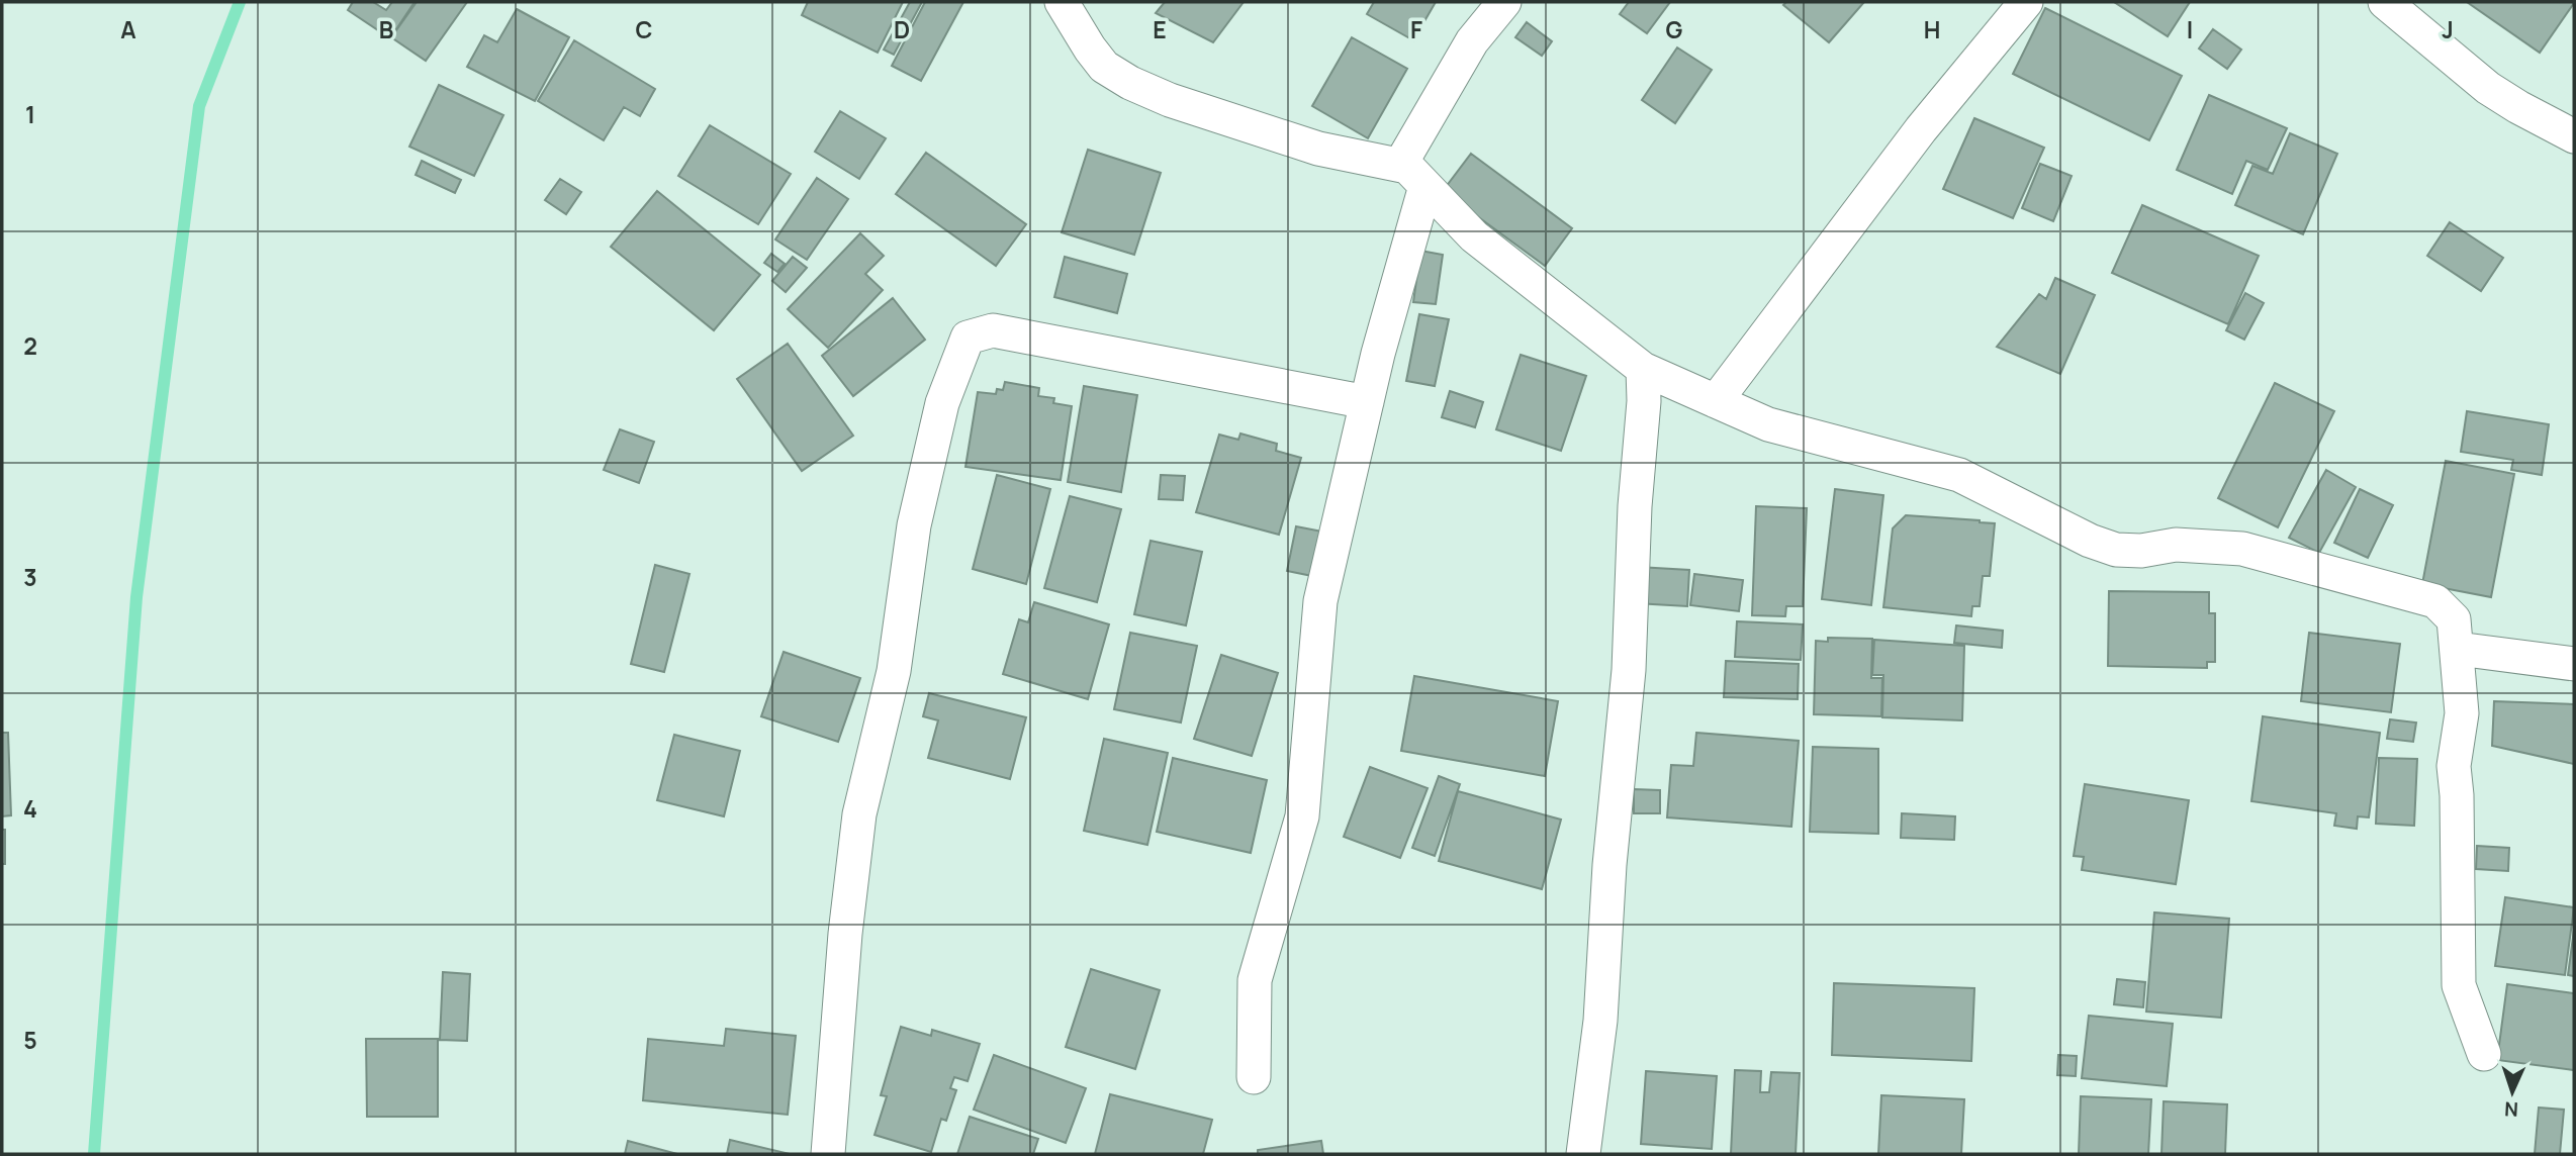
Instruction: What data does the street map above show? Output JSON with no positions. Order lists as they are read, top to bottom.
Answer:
{
  "north": "bottom",
  "grid": {
    "columns": [
      "A",
      "B",
      "C",
      "D",
      "E",
      "F",
      "G",
      "H",
      "I",
      "J"
    ],
    "rows": [
      "1",
      "2",
      "3",
      "4",
      "5"
    ]
  }
}
